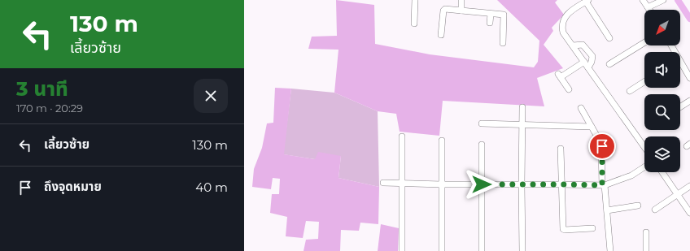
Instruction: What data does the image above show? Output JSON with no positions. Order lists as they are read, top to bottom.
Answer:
{
  "north": "bottom left",
  "page": {
    "turn": ["130 m", "เลี้ยวซ้าย"],
    "heading": ["3 นาที", "170 m · 20:29"],
    "list": [
      {
        "name": "เลี้ยวซ้าย",
        "value": "130 m"
      },
      {
        "name": "ถึงจุดหมาย",
        "value": "40 m"
      }
    ]
  }
}
